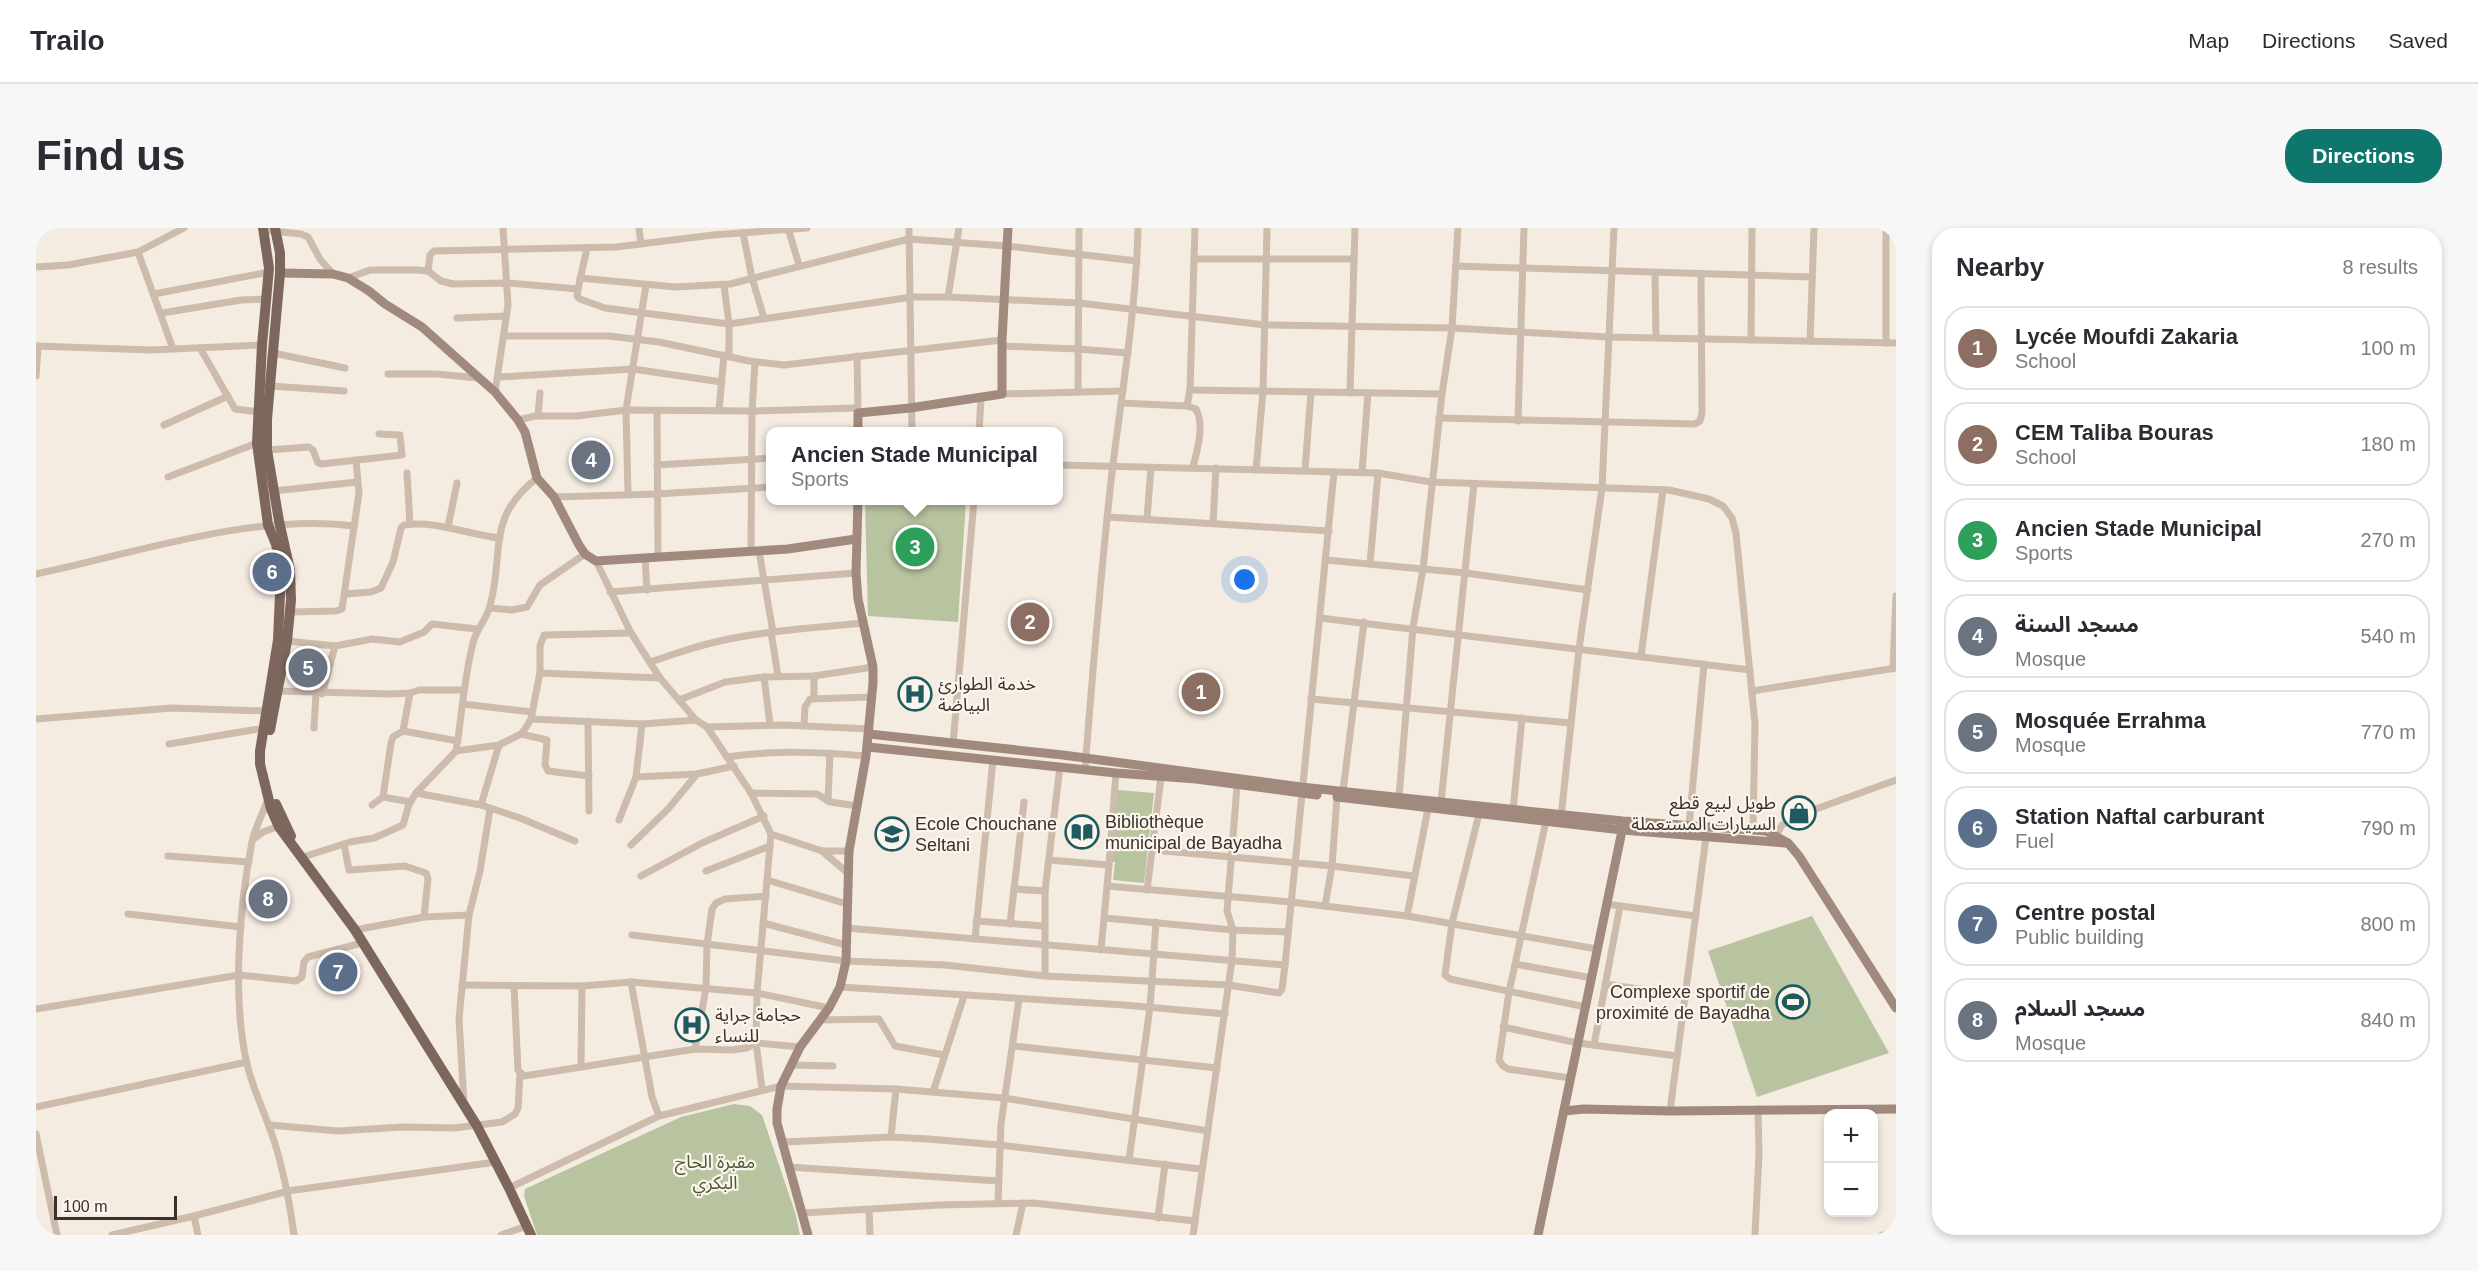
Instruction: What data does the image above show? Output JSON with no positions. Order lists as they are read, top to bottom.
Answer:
{
  "parks": ["مقبرة الحاج البكري"],
  "places": {
    "hospital": ["خدمة الطوارئ البياضة", "حجامة جراية للنساء"],
    "shop": ["طويل لبيع قطع السيارات المستعملة"],
    "library": ["Bibliothèque municipal de Bayadha"],
    "school or university": ["Ecole Chouchane Seltani"],
    "sports": ["Complexe sportif de proximité de Bayadha"]
  },
  "scale_bar": "100 m",
  "page": {
    "header": "Trailo",
    "nav": ["Map", "Directions", "Saved"],
    "buttons": "Directions",
    "title": "Find us",
    "heading": ["Nearby", "8 results"],
    "list": [
      {
        "mark": "1",
        "name": "Lycée Moufdi Zakaria",
        "note": "School",
        "value": "100 m"
      },
      {
        "mark": "2",
        "name": "CEM Taliba Bouras",
        "note": "School",
        "value": "180 m"
      },
      {
        "mark": "3",
        "name": "Ancien Stade Municipal",
        "note": "Sports",
        "value": "270 m"
      },
      {
        "mark": "4",
        "name": "مسجد السنة",
        "note": "Mosque",
        "value": "540 m"
      },
      {
        "mark": "5",
        "name": "Mosquée Errahma",
        "note": "Mosque",
        "value": "770 m"
      },
      {
        "mark": "6",
        "name": "Station Naftal carburant",
        "note": "Fuel",
        "value": "790 m"
      },
      {
        "mark": "7",
        "name": "Centre postal",
        "note": "Public building",
        "value": "800 m"
      },
      {
        "mark": "8",
        "name": "مسجد السلام",
        "note": "Mosque",
        "value": "840 m"
      }
    ],
    "popup": ["Ancien Stade Municipal", "Sports"],
    "pins": [
      "4",
      "3",
      "6",
      "2",
      "5",
      "1",
      "8",
      "7"
    ],
    "map_buttons": ["+", "−"],
    "scale": "100 m"
  }
}
